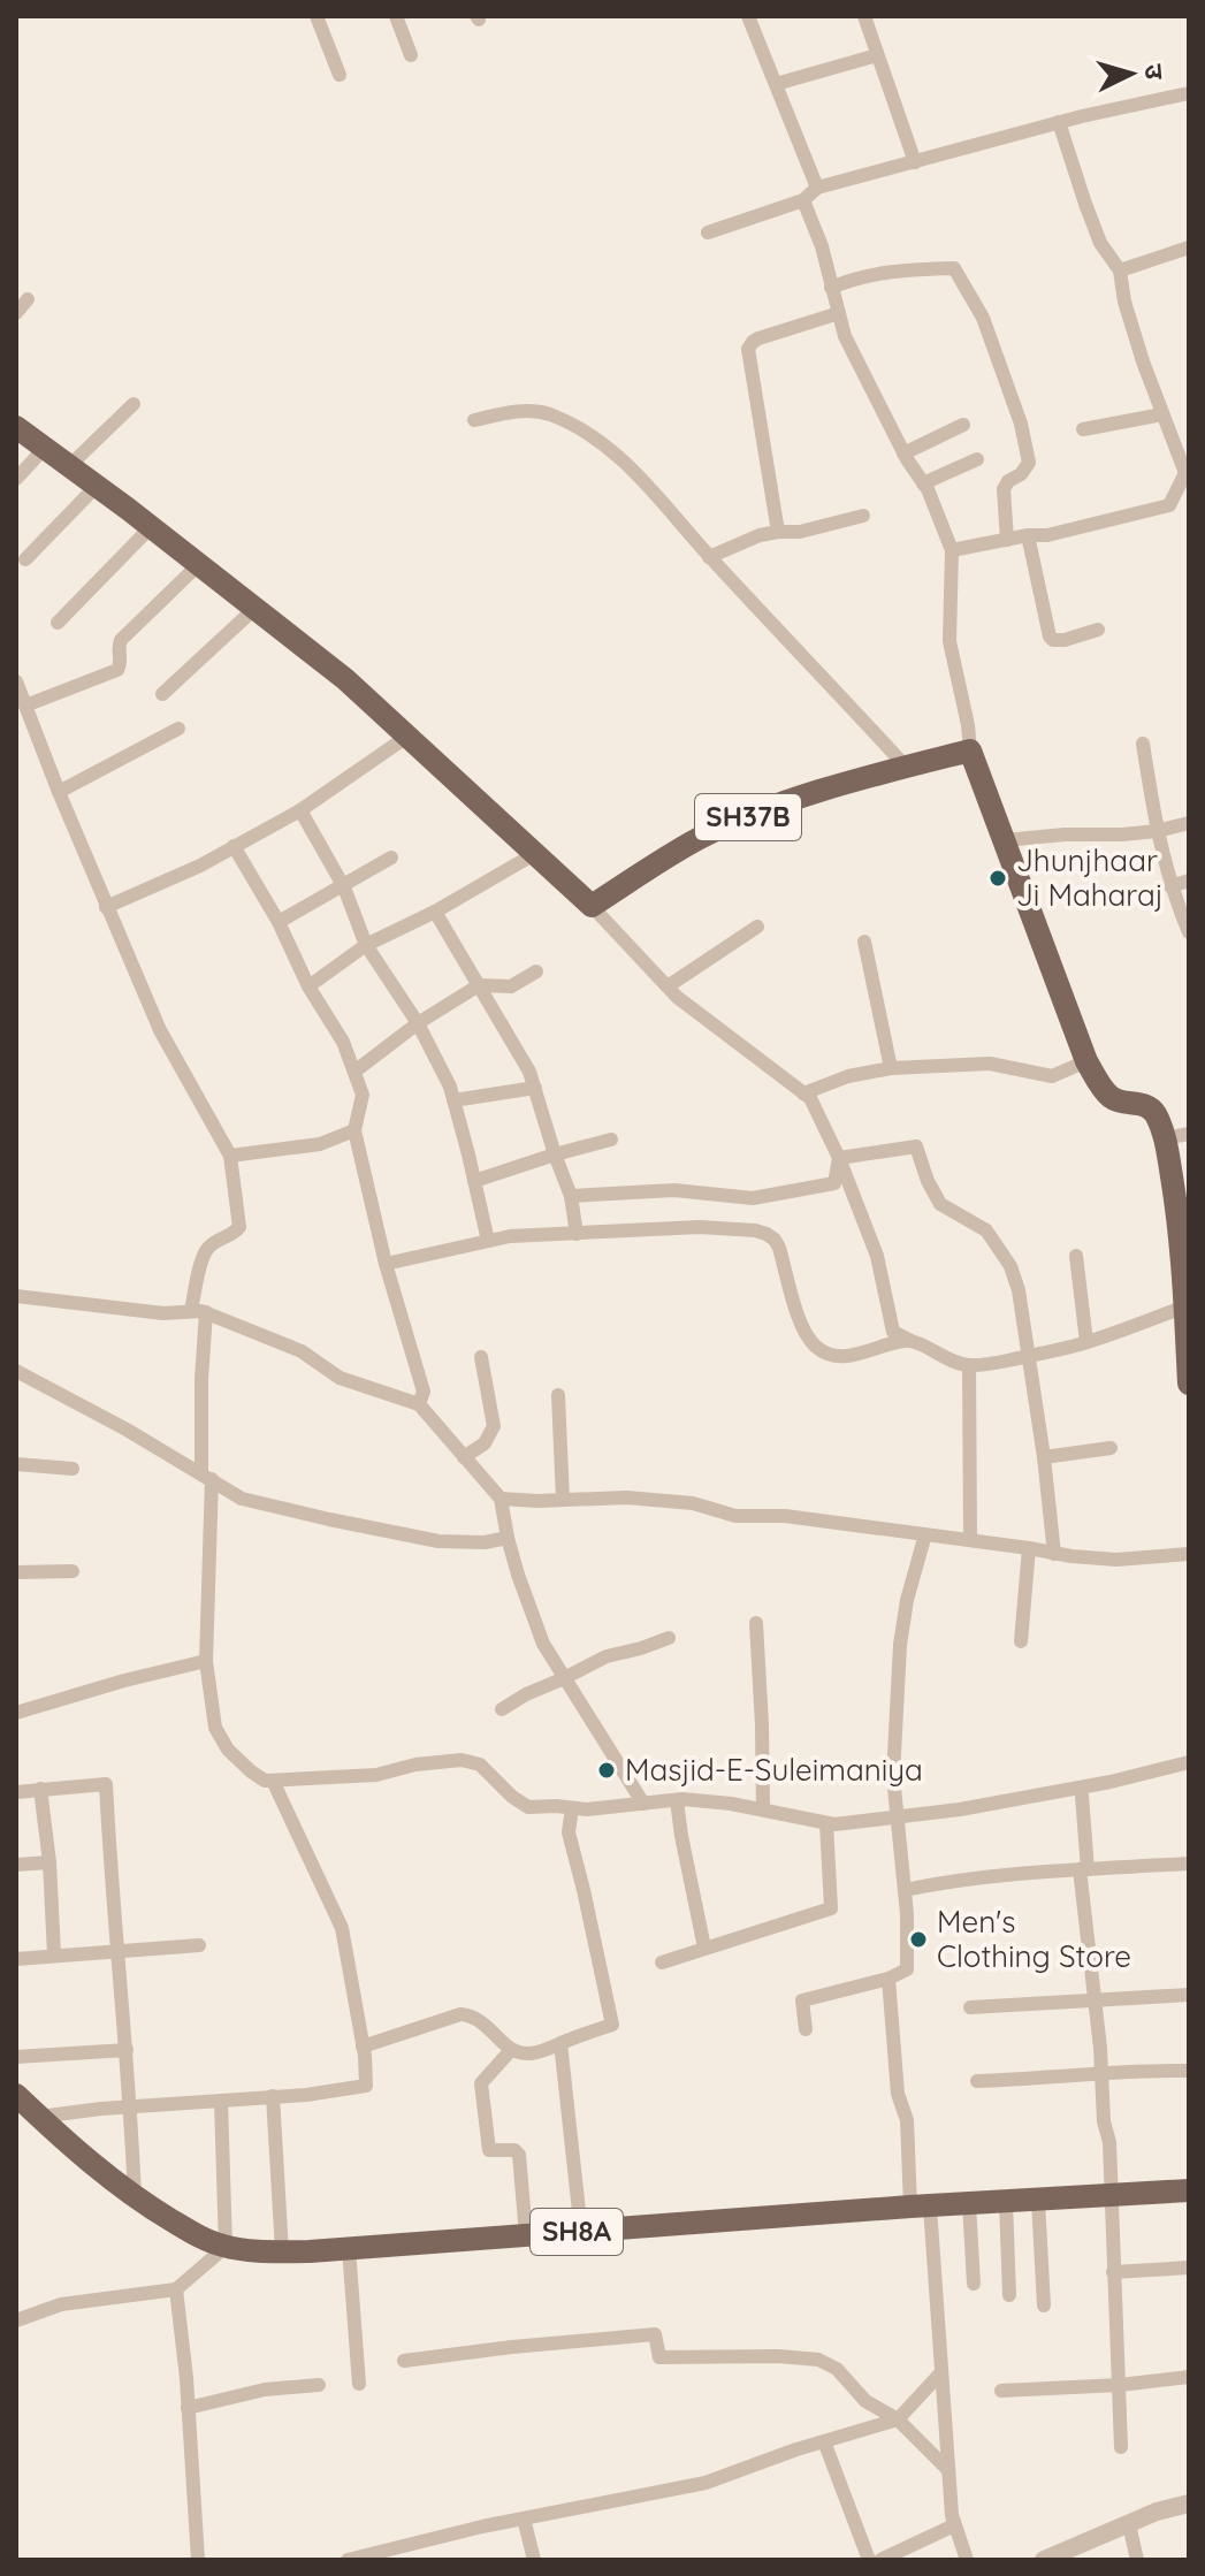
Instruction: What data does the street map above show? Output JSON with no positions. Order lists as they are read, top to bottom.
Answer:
{
  "streets": {
    "main road": ["SH37B", "SH8A"]
  },
  "places": ["Jhunjhaar Ji Maharaj", "Masjid-E-Suleimaniya", "Men's Clothing Store"],
  "north": "right"
}
